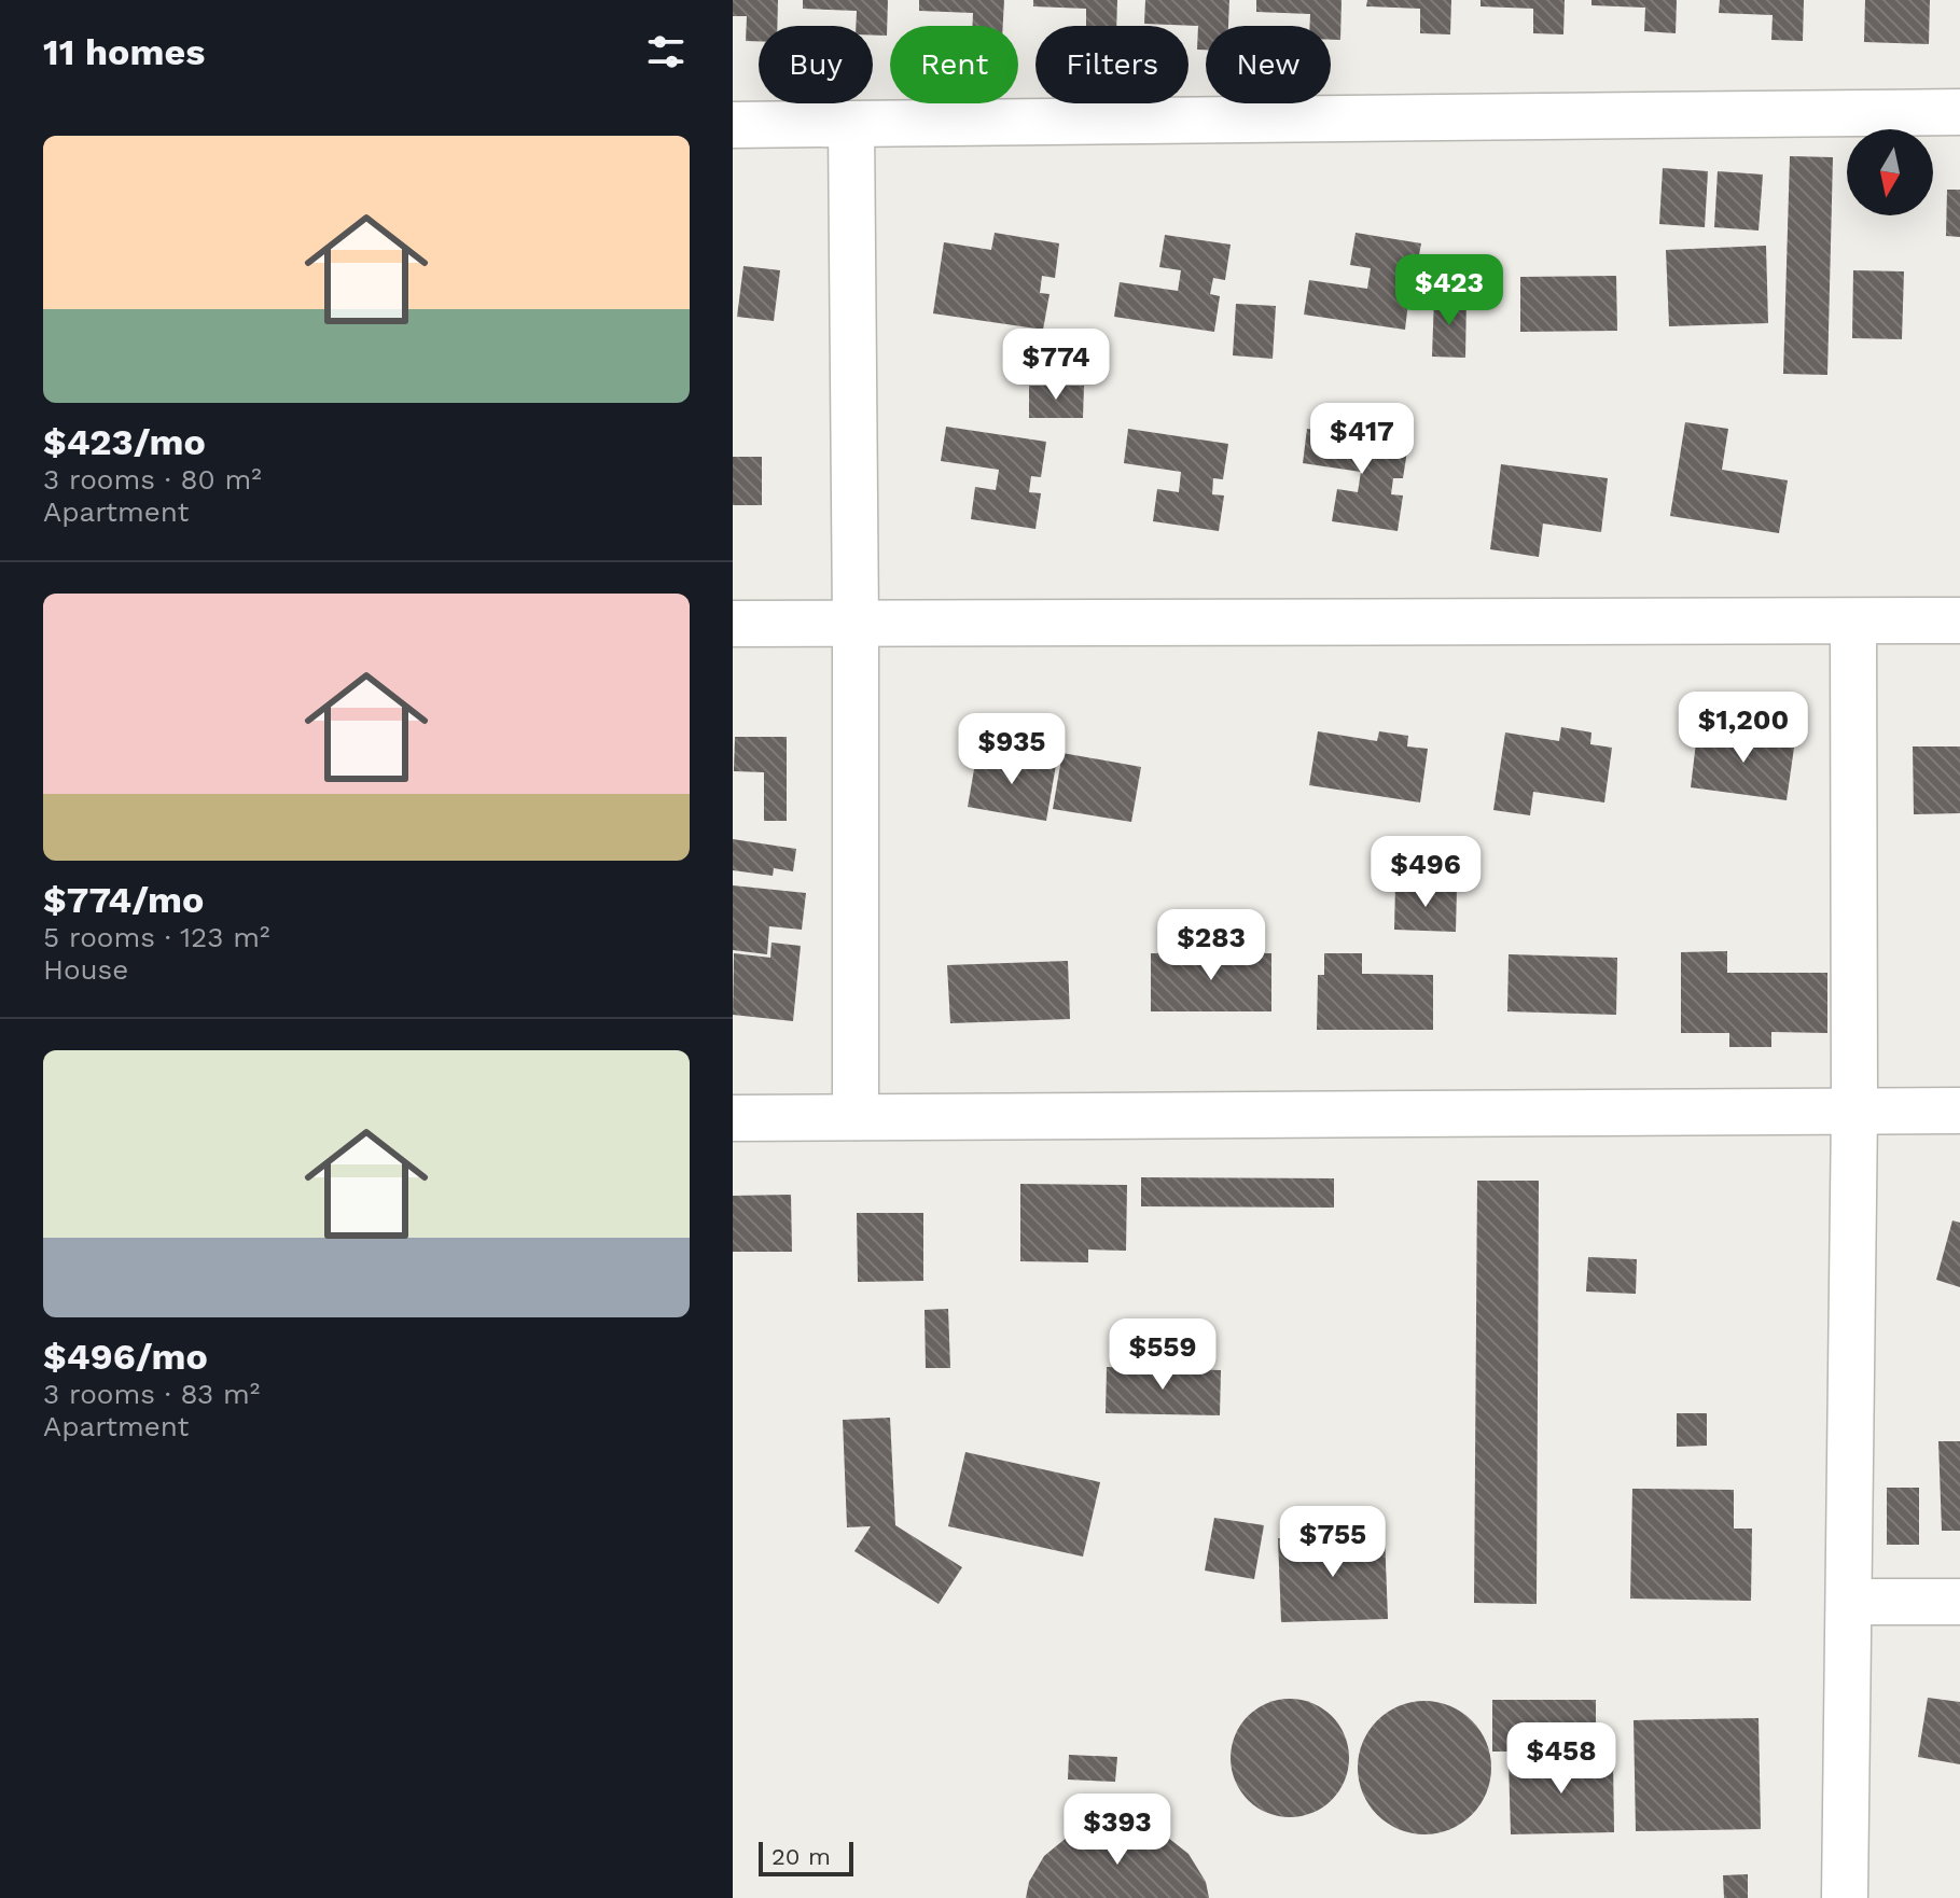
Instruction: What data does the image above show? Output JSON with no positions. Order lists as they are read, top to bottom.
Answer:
{
  "scale_bar": "20 m",
  "north": "bottom",
  "page": {
    "heading": "11 homes",
    "chip": [
      "Buy",
      "Rent",
      "Filters",
      "New"
    ],
    "list": [
      {
        "name": "$423/mo",
        "note": "3 rooms · 80 m² · Apartment"
      },
      {
        "name": "$774/mo",
        "note": "5 rooms · 123 m² · House"
      },
      {
        "name": "$496/mo",
        "note": "3 rooms · 83 m² · Apartment"
      }
    ],
    "price": [
      "$423",
      "$774",
      "$417",
      "$1,200",
      "$935",
      "$496",
      "$283",
      "$559",
      "$755",
      "$458",
      "$393"
    ],
    "scale": "20 m"
  }
}
